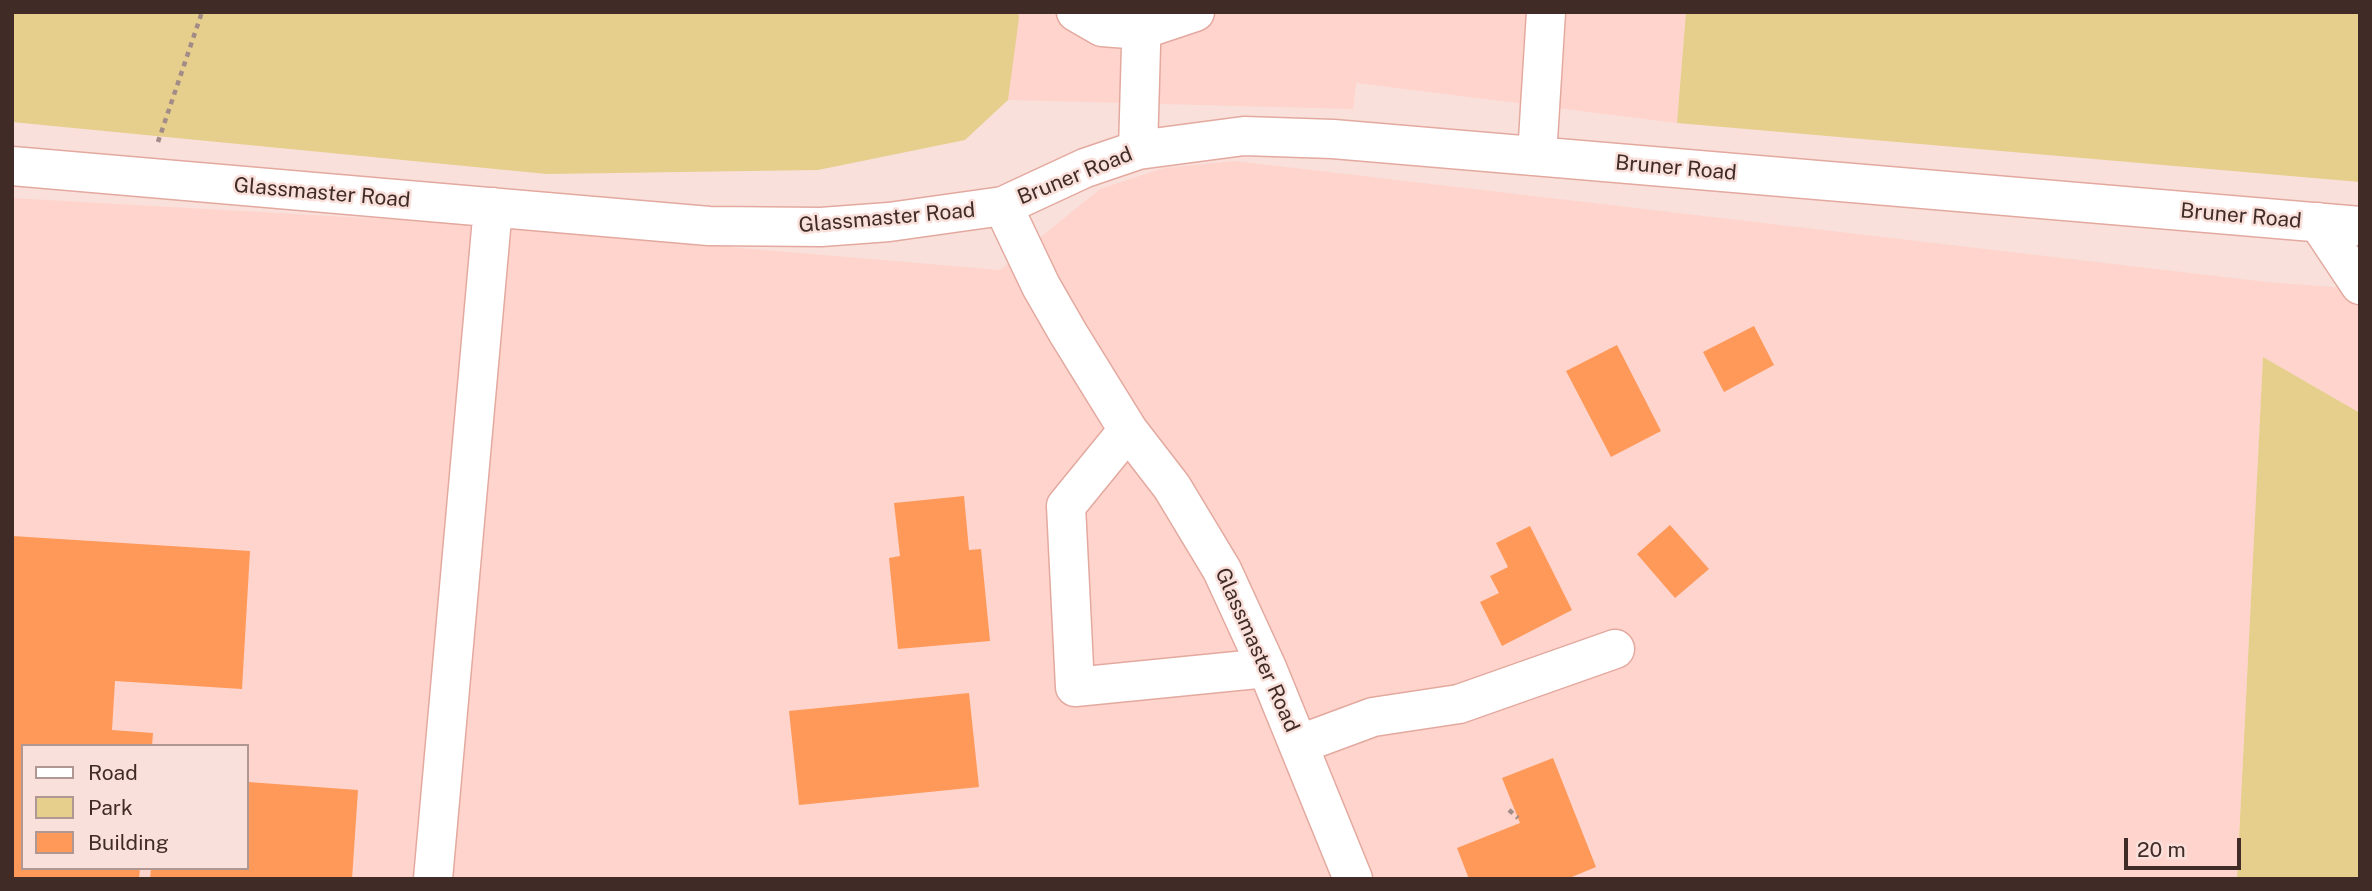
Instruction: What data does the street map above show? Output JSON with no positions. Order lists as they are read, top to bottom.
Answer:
{
  "streets": {
    "street": ["Bruner Road", "Glassmaster Road"]
  },
  "crossings": [
    ["Bruner Road", "Glassmaster Road"]
  ],
  "legend": ["Road", "Park", "Building"],
  "scale_bar": "20 m"
}
